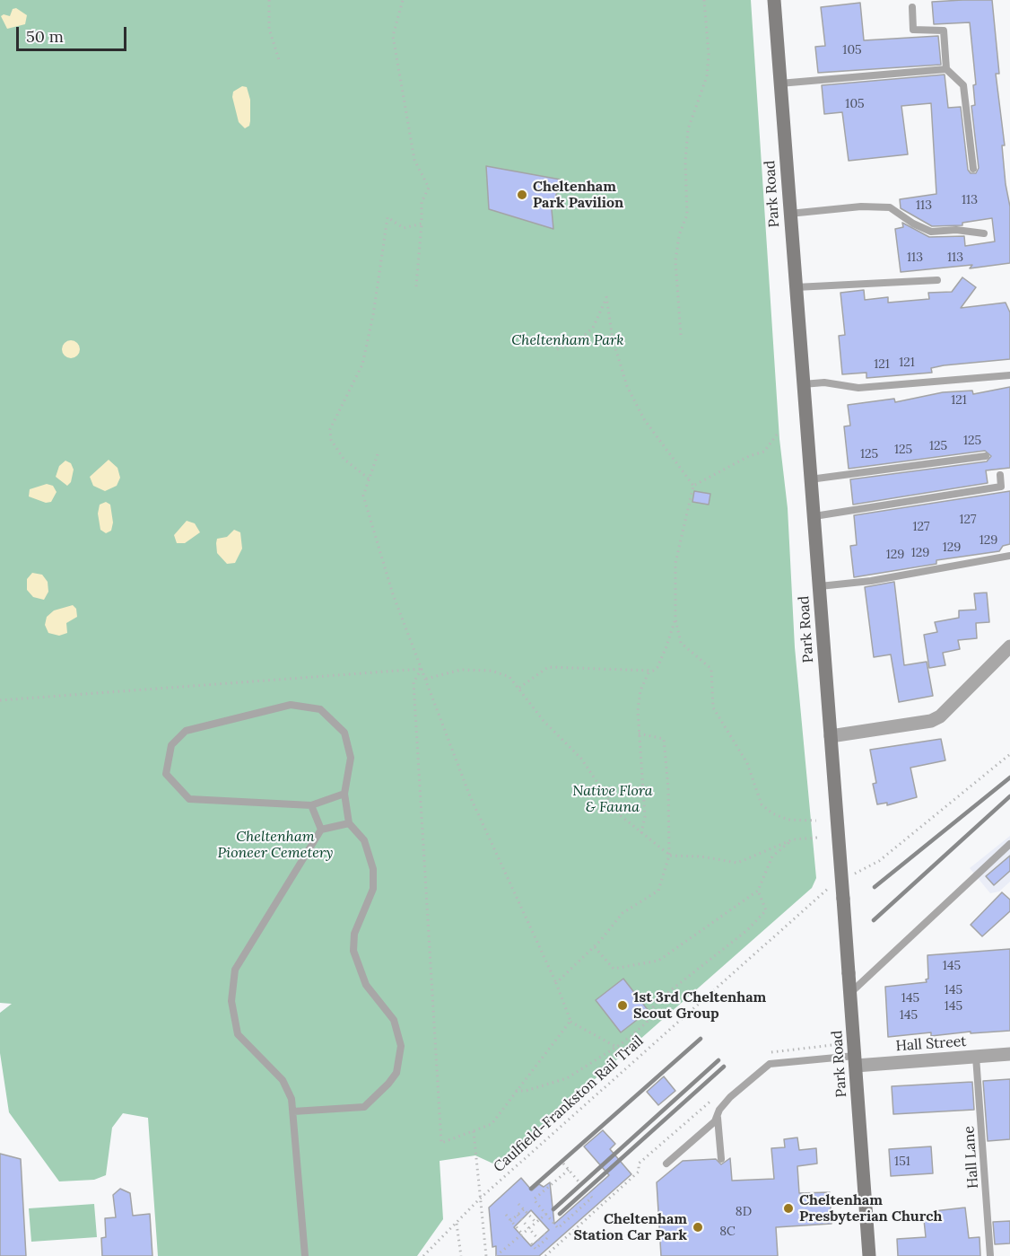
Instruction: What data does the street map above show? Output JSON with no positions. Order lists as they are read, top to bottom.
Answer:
{
  "streets": {
    "street": ["Park Road", "Hall Street"],
    "lane": ["Hall Lane"],
    "path": ["Caulfield-Frankston Rail Trail"]
  },
  "crossings": [
    ["Park Road", "Hall Street"],
    ["Park Road", "Caulfield-Frankston Rail Trail"],
    ["Hall Street", "Hall Lane"]
  ],
  "parks": ["Cheltenham Park", "Native Flora & Fauna", "Cheltenham Pioneer Cemetery"],
  "places": [
    "Cheltenham Park Pavilion",
    "1st 3rd Cheltenham Scout Group",
    "Cheltenham Presbyterian Church",
    "Cheltenham Station Car Park"
  ],
  "house_numbers": [
    "105",
    "105",
    "113",
    "113",
    "113",
    "113",
    "121",
    "121",
    "121",
    "125",
    "125",
    "125",
    "125",
    "127",
    "127",
    "129",
    "129",
    "129",
    "129",
    "145",
    "145",
    "145",
    "145",
    "145",
    "151",
    "8D",
    "8C"
  ],
  "scale_bar": "50 m"
}
